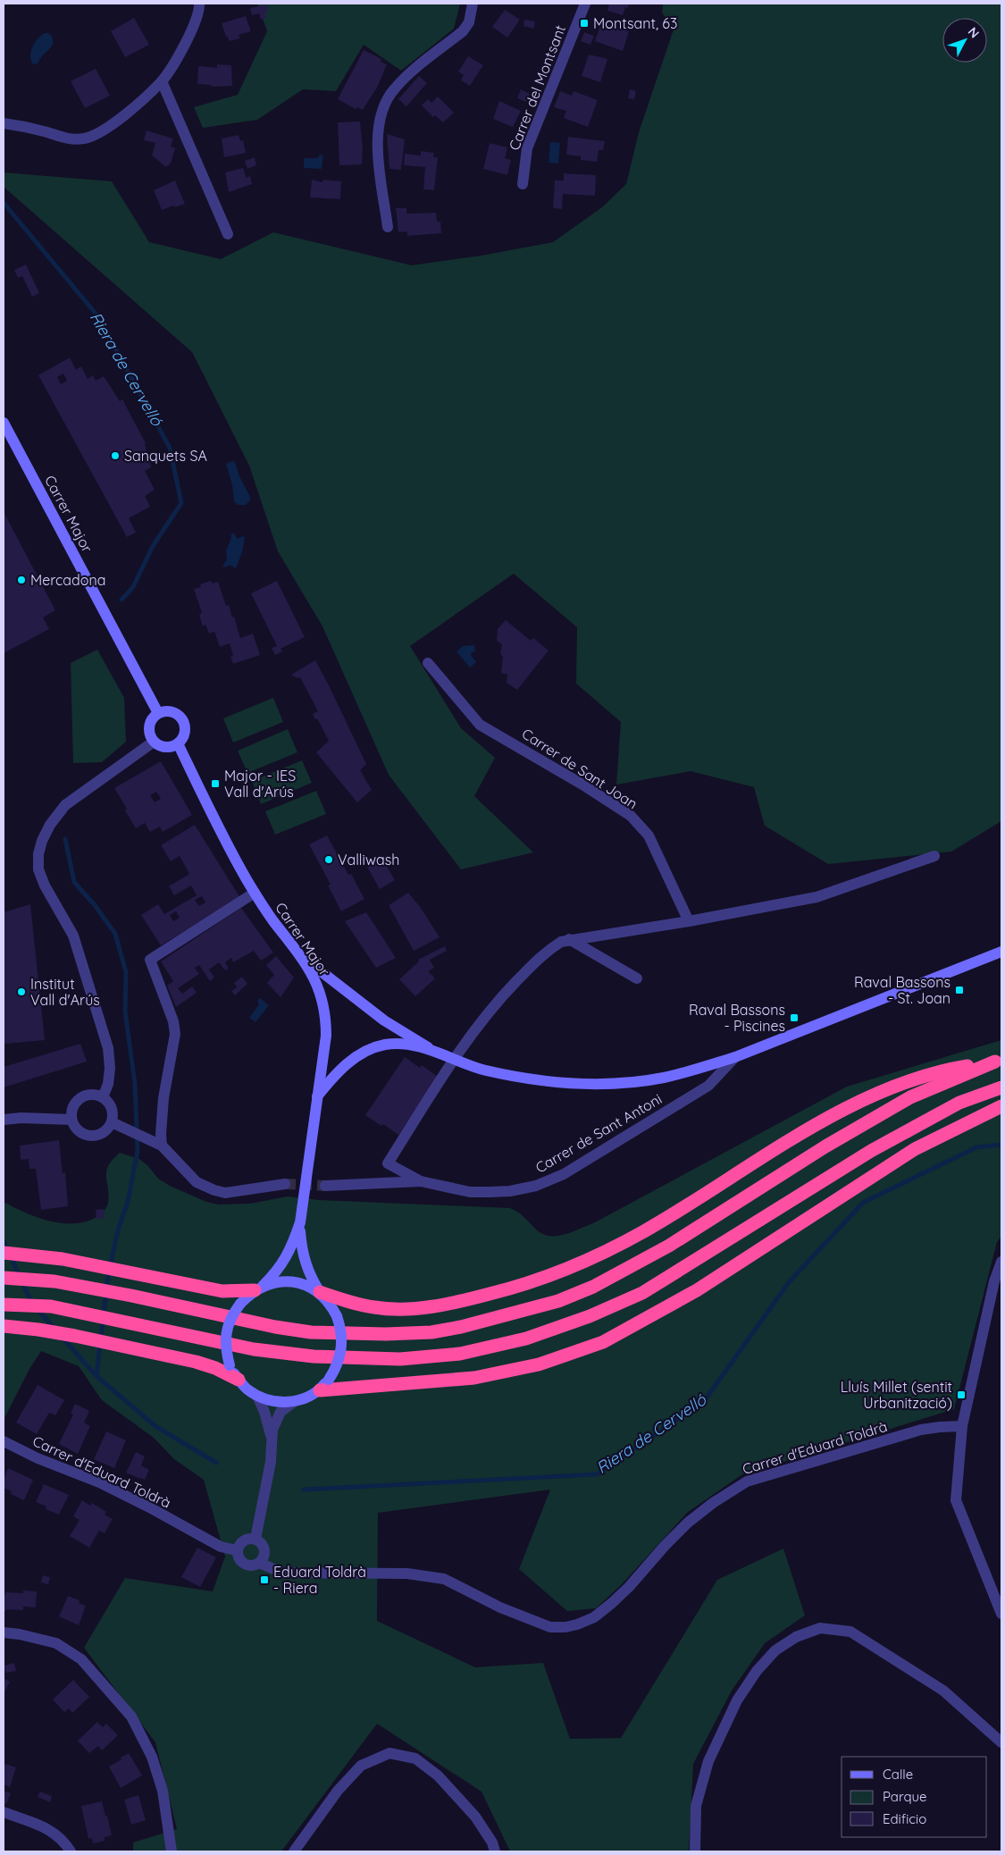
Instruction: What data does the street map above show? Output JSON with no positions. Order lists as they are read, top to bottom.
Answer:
{
  "streets": {
    "street": [
      "Carrer del Montsant",
      "Carrer Major",
      "Carrer de Sant Joan",
      "Carrer de Sant Antoni",
      "Carrer d'Eduard Toldrà"
    ]
  },
  "water": ["Riera de Cervelló"],
  "places": {
    "transit": [
      "Montsant, 63",
      "Major - IES Vall d'Arús",
      "Raval Bassons - St. Joan",
      "Raval Bassons - Piscines",
      "Lluís Millet (sentit Urbanització)",
      "Eduard Toldrà - Riera"
    ],
    "other": [
      "Sanquets SA",
      "Mercadona",
      "Valliwash",
      "Institut Vall d'Arús"
    ]
  },
  "legend": ["Calle", "Parque", "Edificio"],
  "north": "top right"
}
